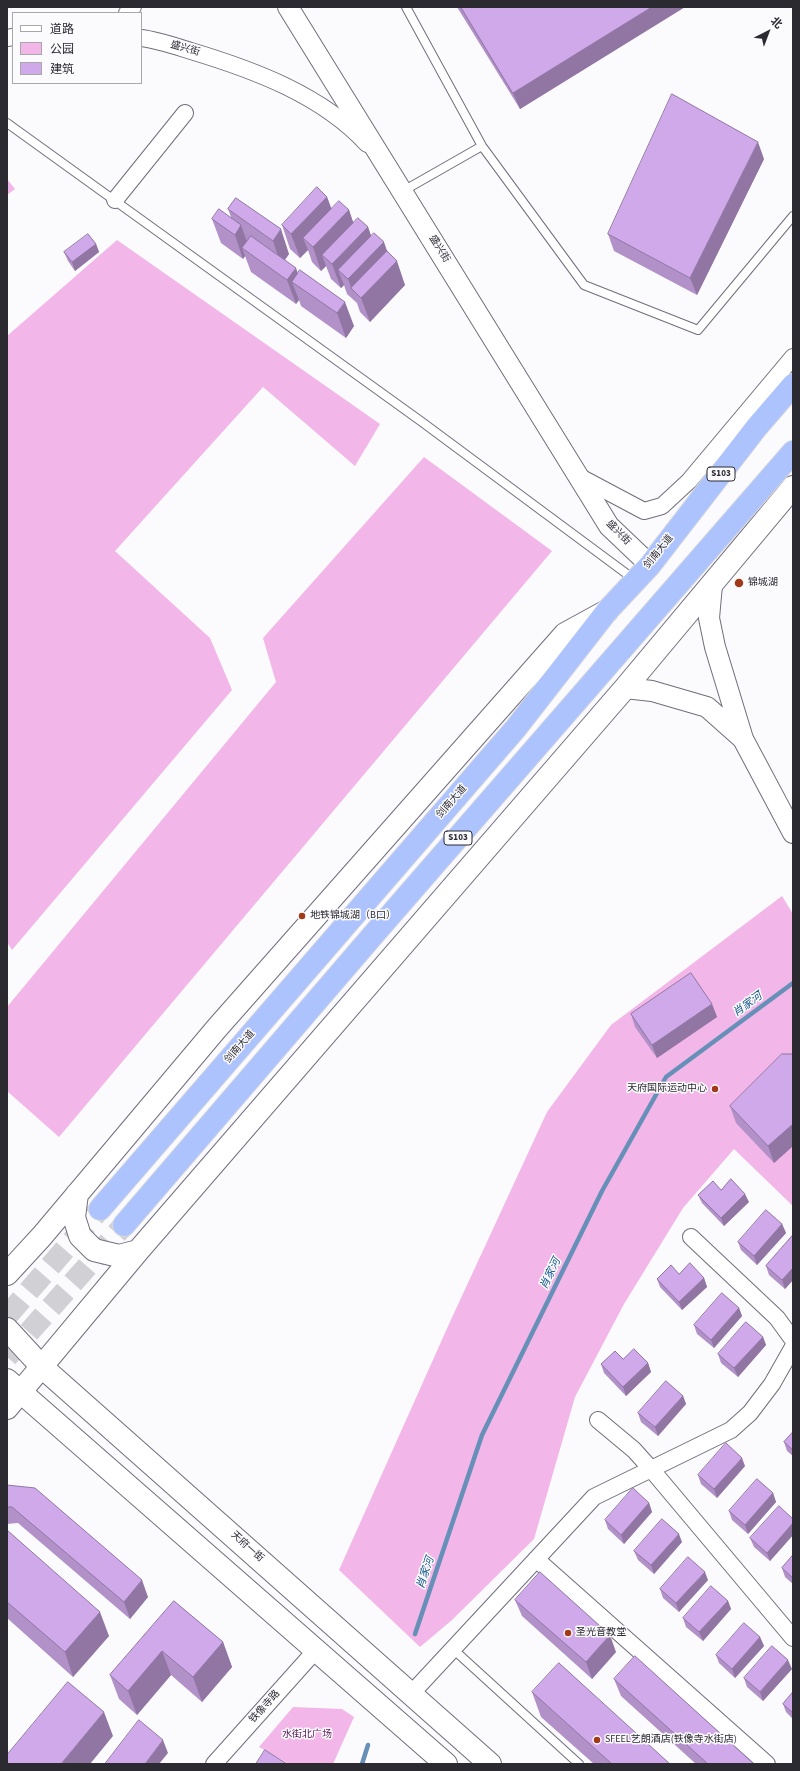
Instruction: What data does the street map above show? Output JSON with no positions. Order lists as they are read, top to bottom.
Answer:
{
  "streets": {
    "highway": ["S103", "剑南大道"],
    "main road": ["天府一街"],
    "street": ["盛兴街", "铁像寺路"]
  },
  "crossings": [
    ["盛兴街", "剑南大道"]
  ],
  "water": ["肖家河"],
  "parks": ["水街北广场"],
  "places": [
    "锦城湖",
    "地铁锦城湖（B口）",
    "天府国际运动中心",
    "圣光音教堂",
    "SFEEL艺朗酒店(铁像寺水街店)"
  ],
  "legend": ["道路", "公园", "建筑"],
  "north": "top right"
}
